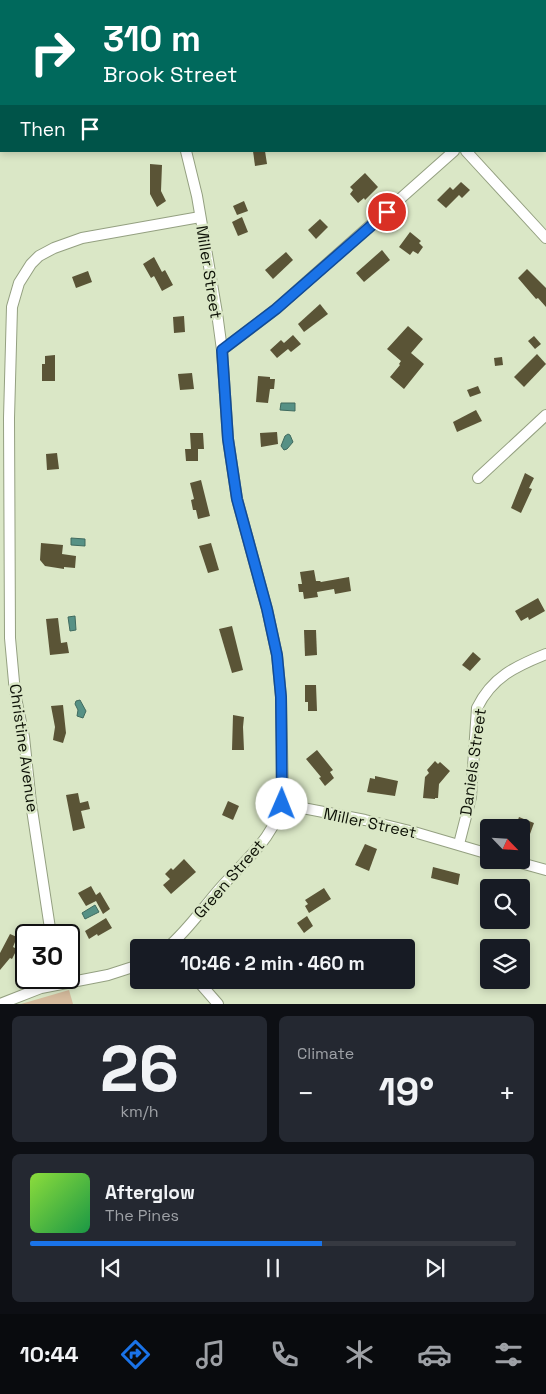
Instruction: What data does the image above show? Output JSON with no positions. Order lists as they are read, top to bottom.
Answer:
{
  "streets": {
    "street": [
      "Miller Street",
      "Christine Avenue",
      "Daniels Street",
      "Green Street"
    ]
  },
  "crossings": [
    ["Miller Street", "Christine Avenue"],
    ["Miller Street", "Daniels Street"],
    ["Miller Street", "Green Street"]
  ],
  "north": "bottom right",
  "page": {
    "turn": ["310 m", "Brook Street"],
    "then": "Then",
    "limit": "30",
    "trip": "10:46 · 2 min · 460 m",
    "tile": [
      ["26", "km/h"],
      "Climate"
    ],
    "heat": ["−", "19°", "+"],
    "song": ["Afterglow", "The Pines"],
    "tabs": "10:44"
  }
}
